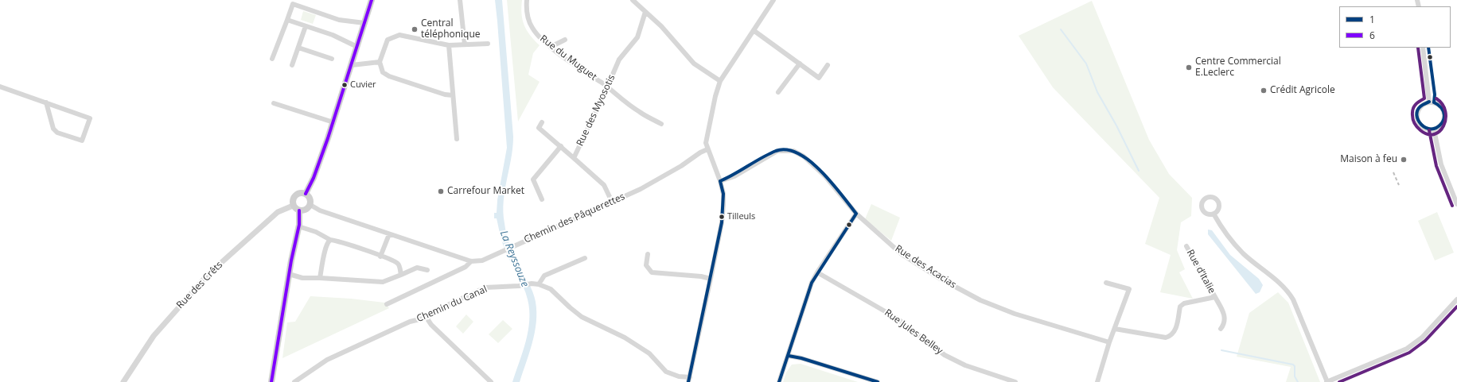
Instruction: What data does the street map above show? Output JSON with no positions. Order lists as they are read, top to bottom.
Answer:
{
  "streets": {
    "street": [
      "Rue du Muguet",
      "Rue des Myosotis",
      "Chemin des Pâquerettes",
      "Rue des Acacias",
      "Rue d’Italie",
      "Rue des Crêts",
      "Chemin du Canal",
      "Rue Jules Belley"
    ]
  },
  "crossings": [
    ["Rue du Muguet", "Rue des Myosotis"],
    ["Rue des Myosotis", "Chemin des Pâquerettes"],
    ["Chemin des Pâquerettes", "Rue des Crêts"]
  ],
  "water": ["La Reyssouze"],
  "places": [
    "Central téléphonique",
    "Centre Commercial E.Leclerc",
    "Cuvier",
    "Crédit Agricole",
    "Maison à feu",
    "Carrefour Market",
    "Tilleuls"
  ],
  "lines": ["transit line 6", "transit line 1"],
  "legend": ["1", "6"]
}
